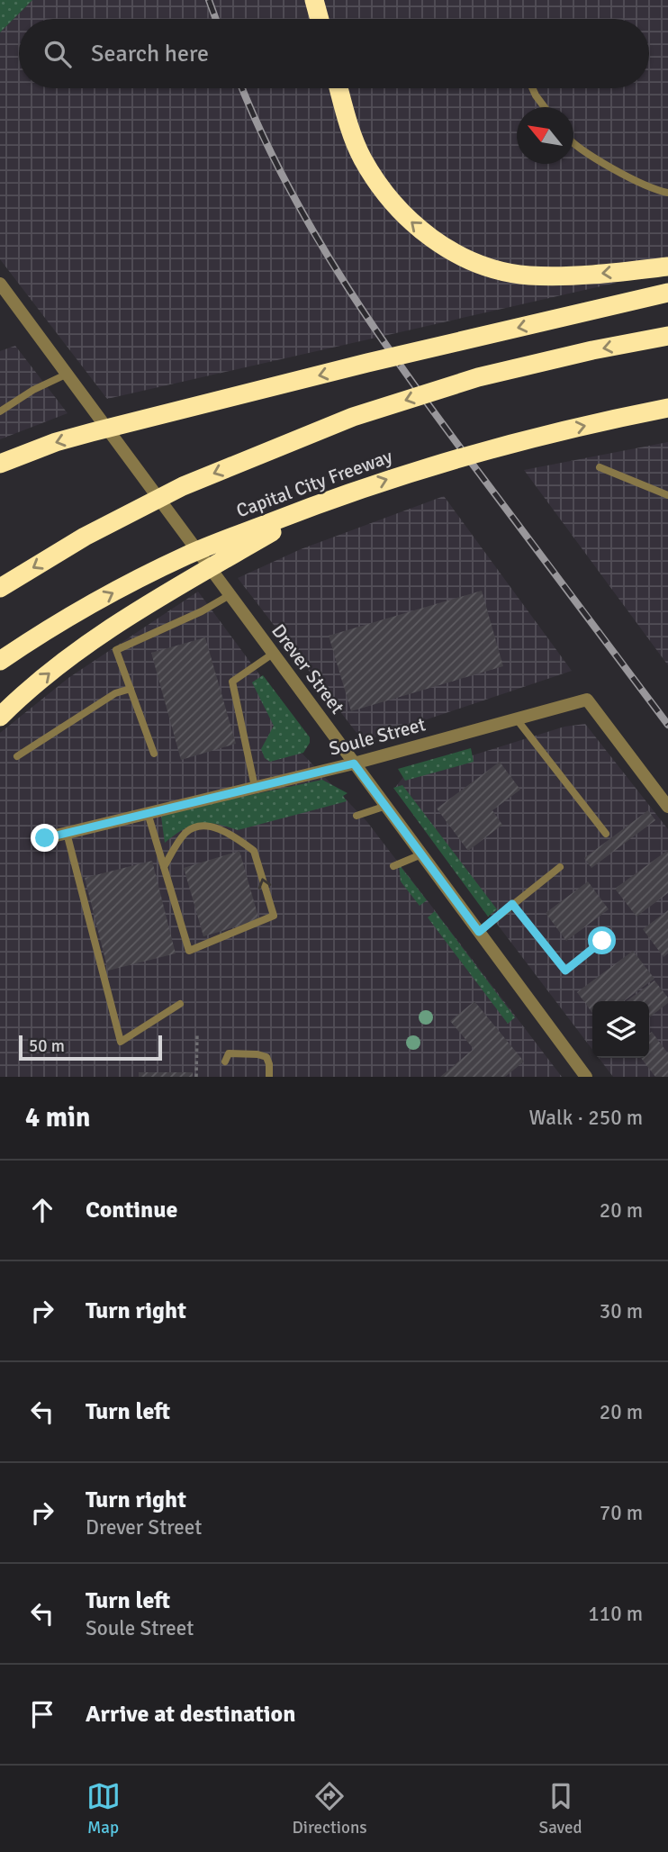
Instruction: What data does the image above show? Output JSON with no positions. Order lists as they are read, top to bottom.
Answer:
{
  "streets": {
    "highway": ["Capital City Freeway"],
    "street": ["Drever Street", "Soule Street"]
  },
  "crossings": [
    ["Drever Street", "Soule Street"]
  ],
  "scale_bar": "50 m",
  "north": "top left",
  "page": {
    "search": "Search here",
    "scale": "50 m",
    "heading": ["4 min", "Walk · 250 m"],
    "list": [
      ["Continue", "20 m"],
      ["Turn right", "30 m"],
      ["Turn left", "20 m"],
      ["Turn right", "Drever Street", "70 m"],
      ["Turn left", "Soule Street", "110 m"],
      "Arrive at destination"
    ],
    "nav": ["Map", "Directions", "Saved"]
  }
}
